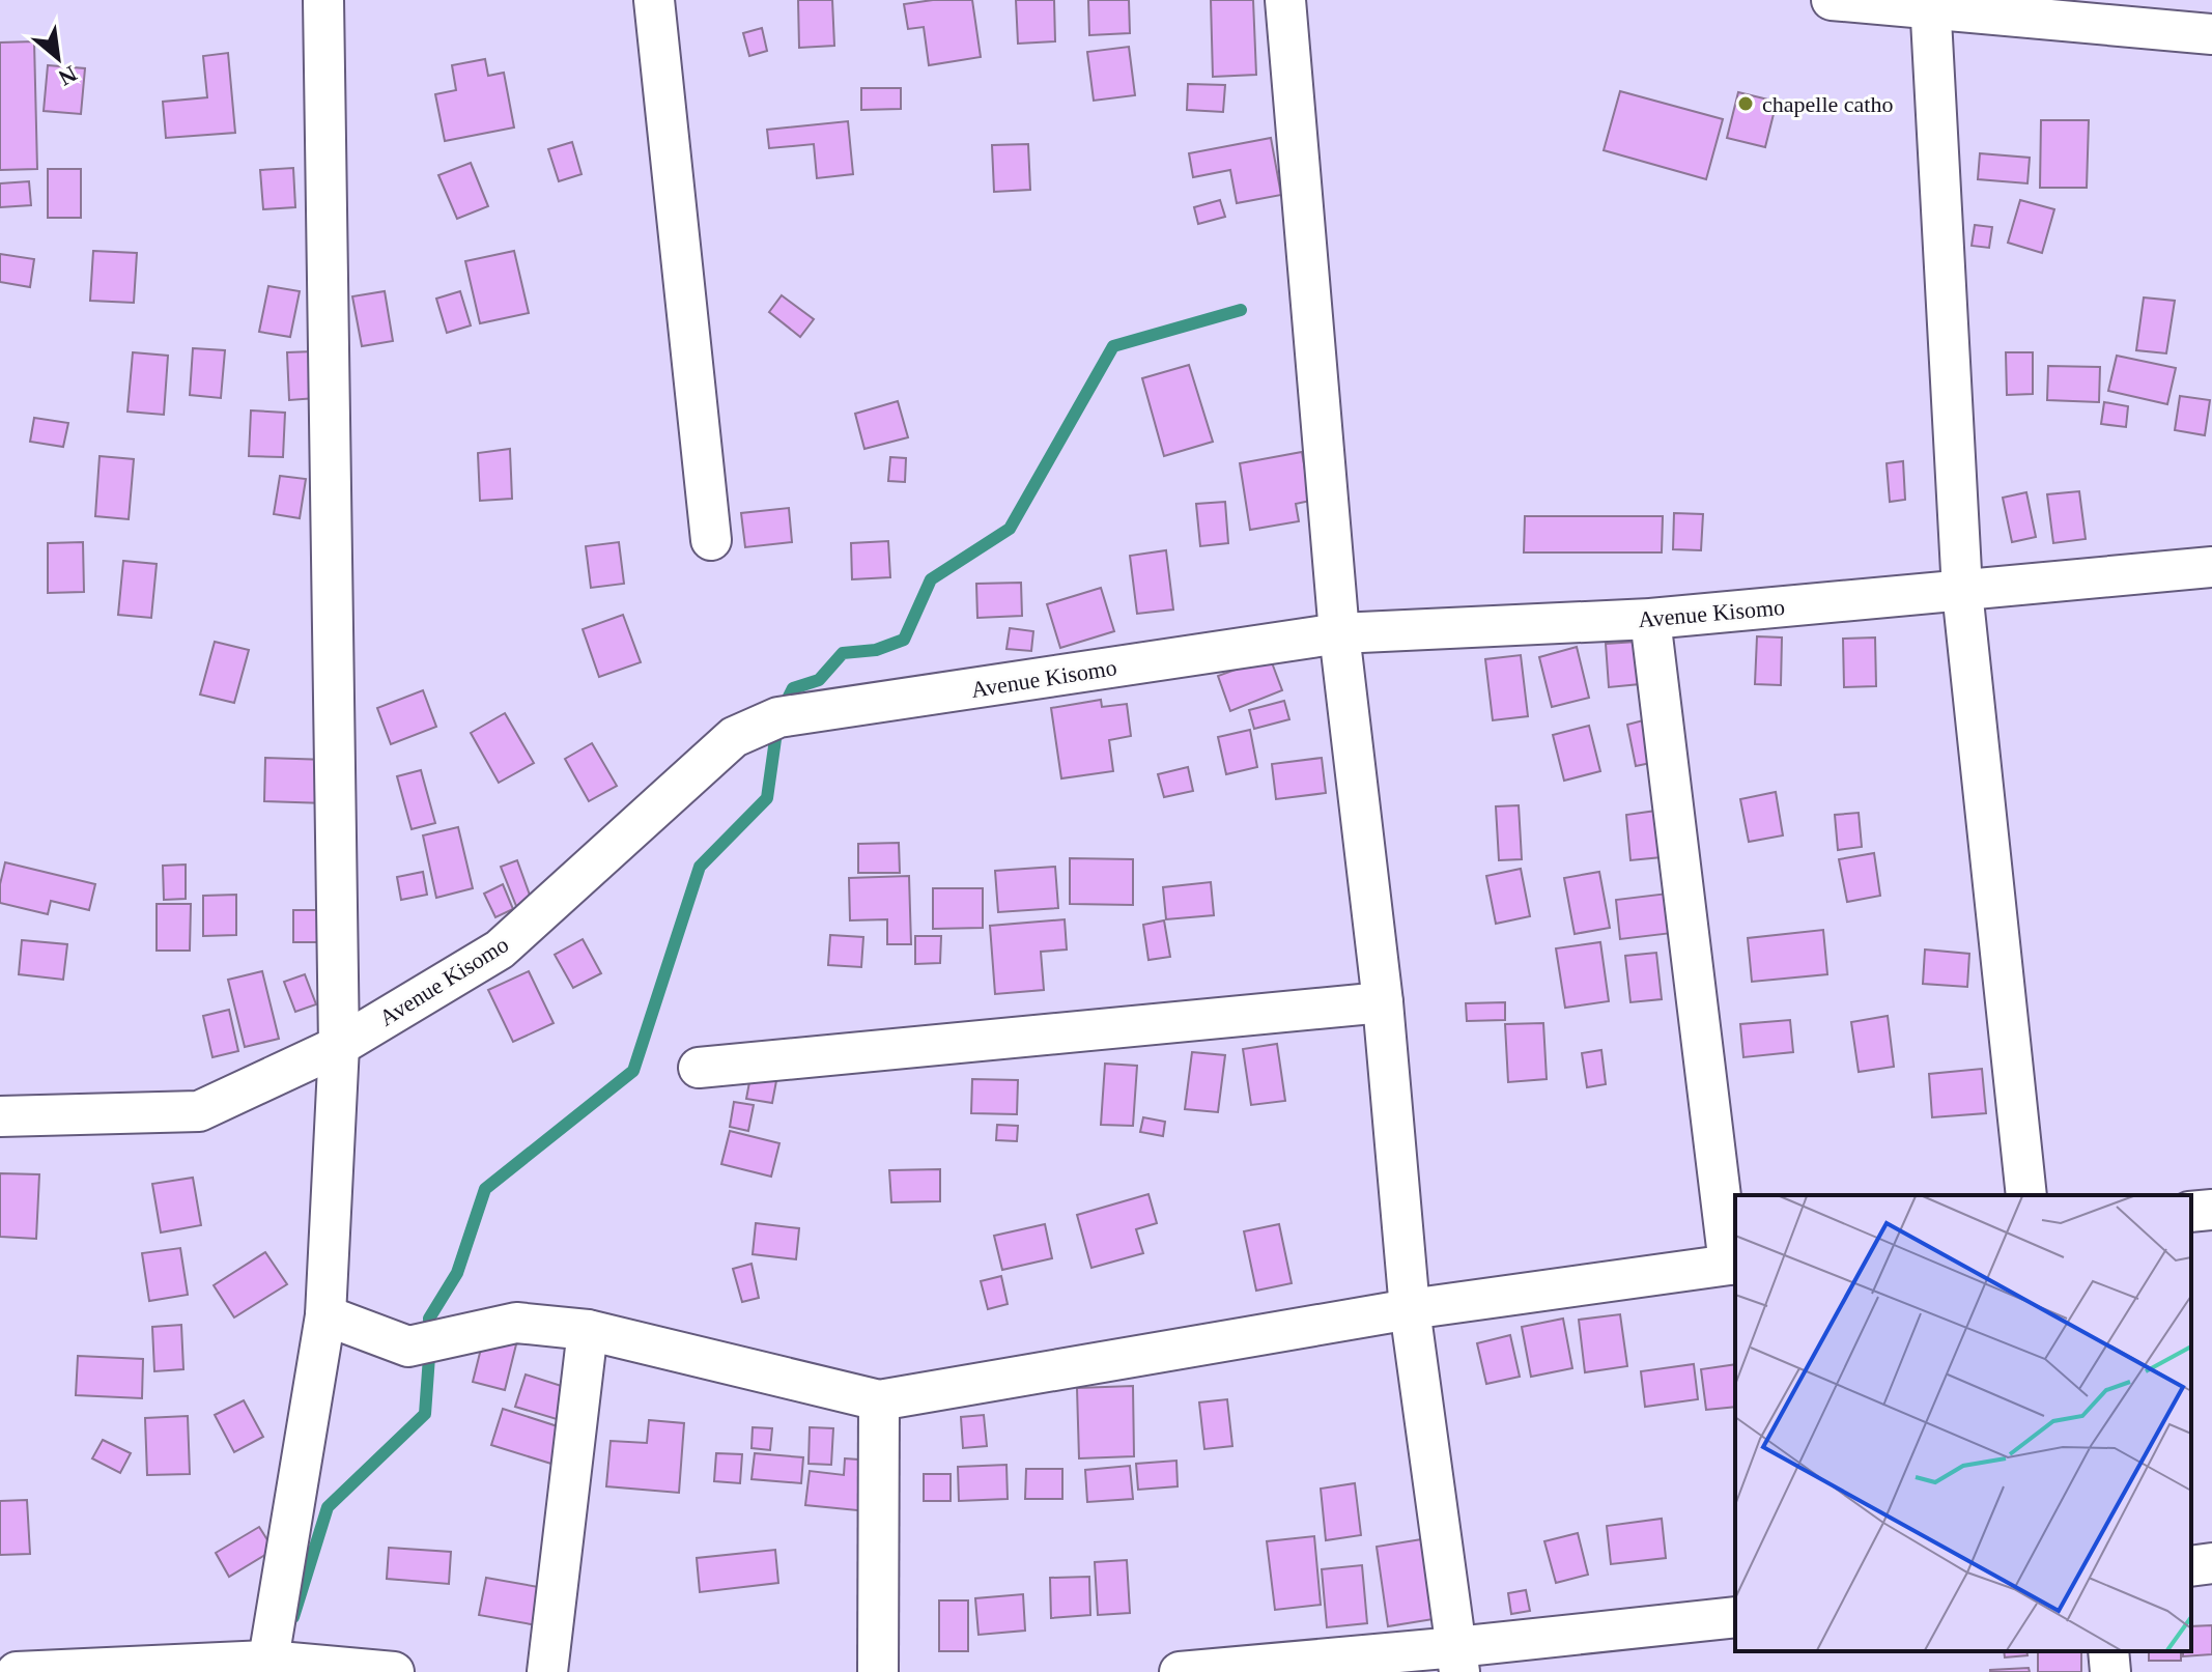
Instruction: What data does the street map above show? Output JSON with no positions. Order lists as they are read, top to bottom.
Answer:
{
  "streets": {
    "street": ["Avenue Kisomo"]
  },
  "places": ["chapelle catho"],
  "north": "bottom right"
}
